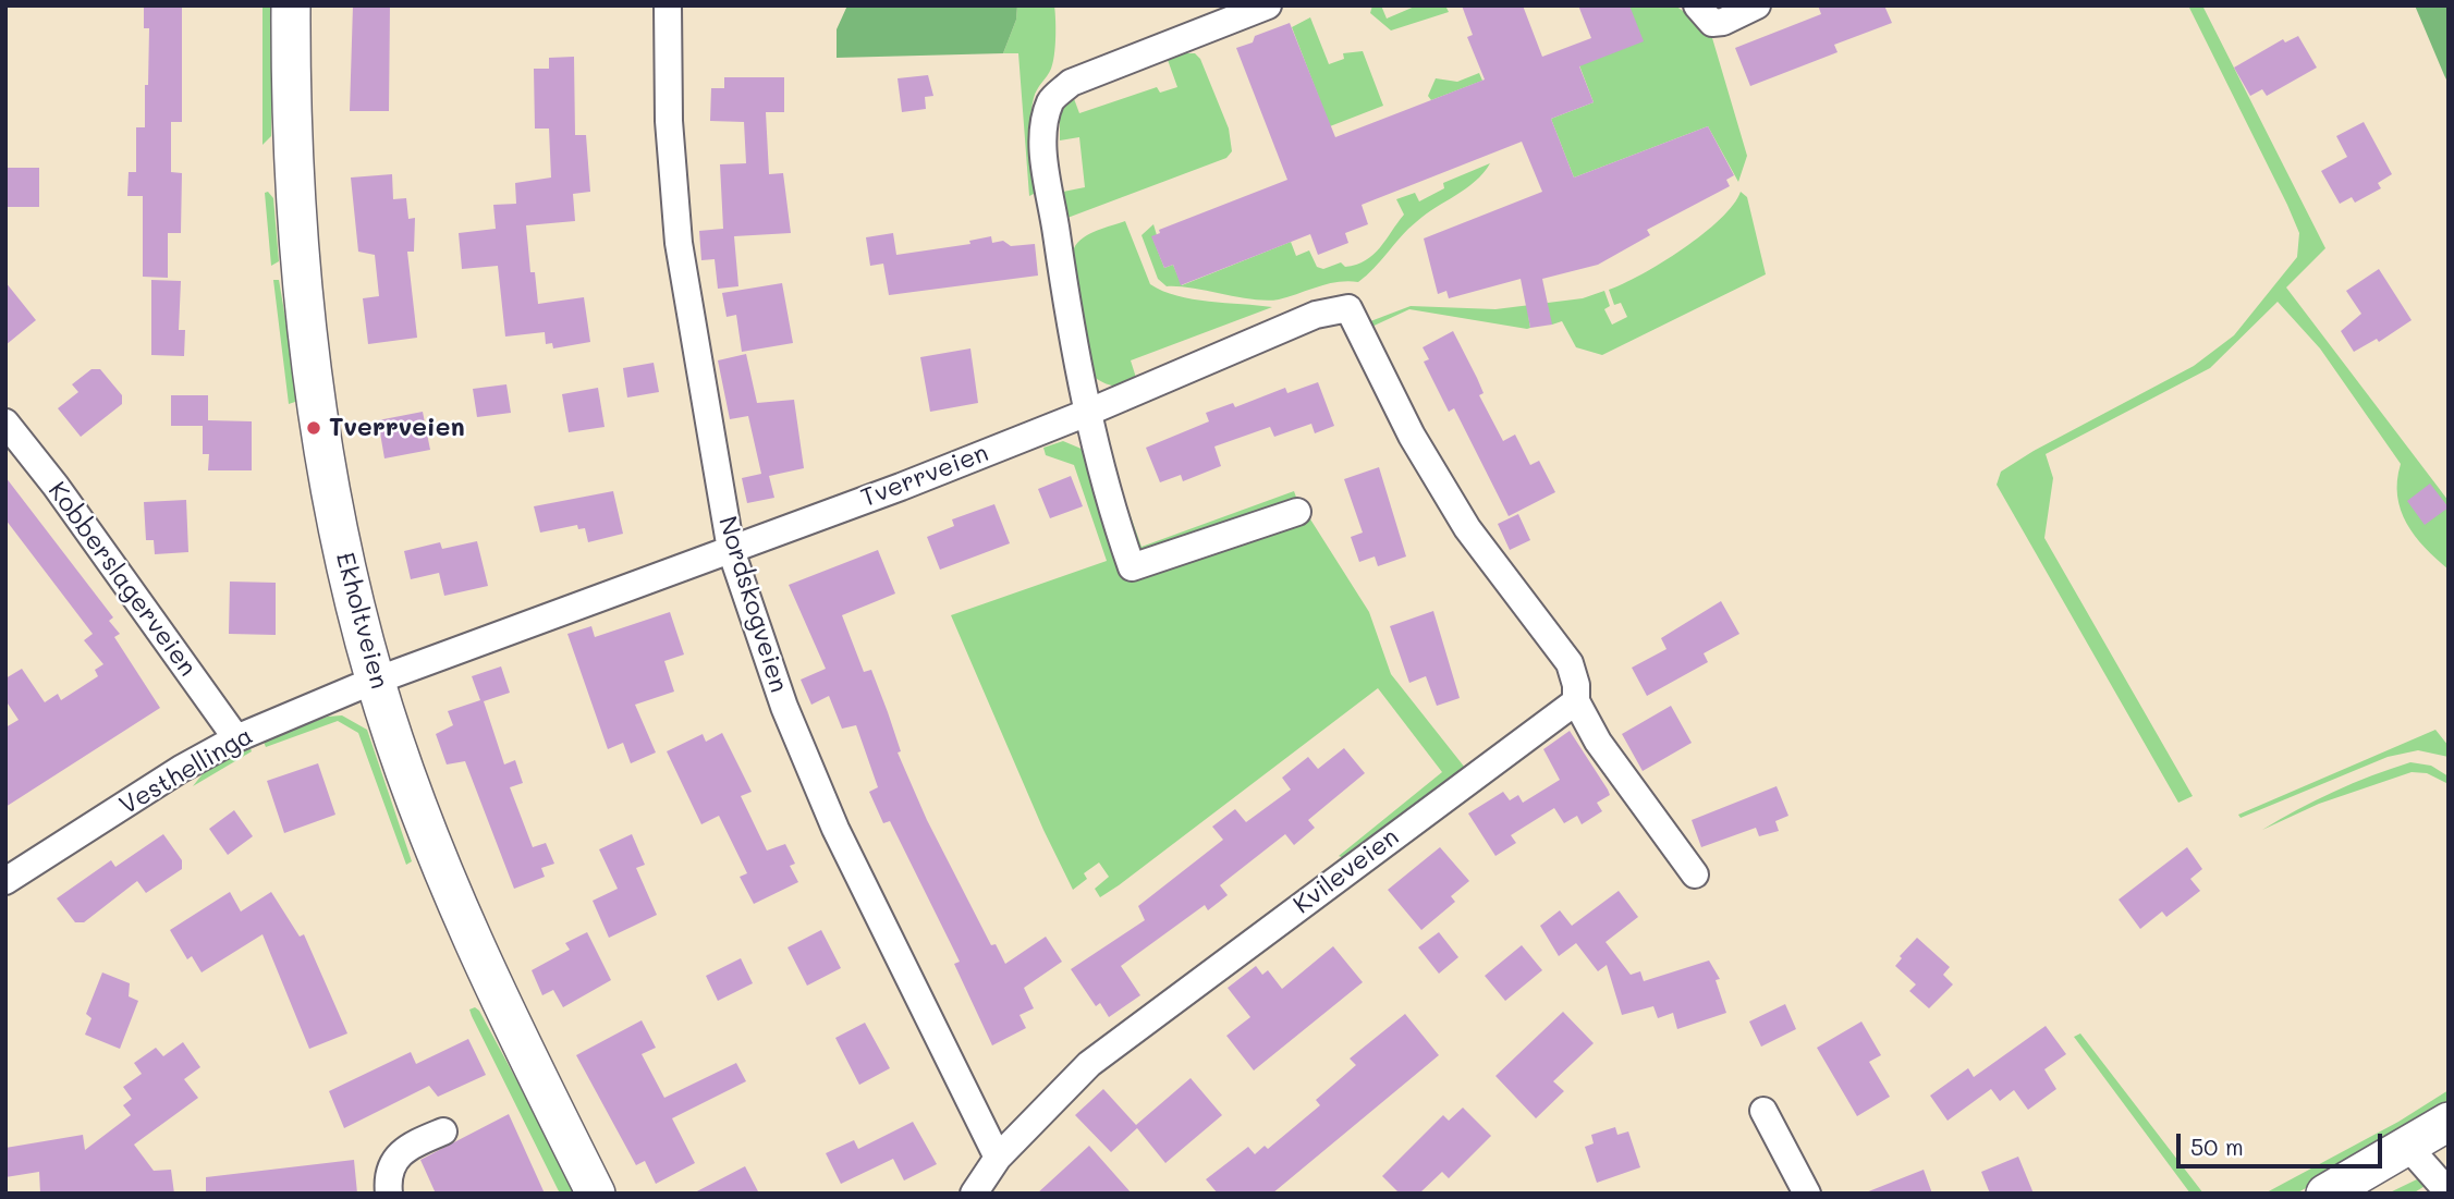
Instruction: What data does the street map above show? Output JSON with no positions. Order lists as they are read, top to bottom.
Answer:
{
  "streets": {
    "street": [
      "Tverrveien",
      "Kobberslagerveien",
      "Nordskogveien",
      "Ekholtveien",
      "Vesthellinga",
      "Kvileveien"
    ]
  },
  "crossings": [
    ["Tverrveien", "Nordskogveien"],
    ["Tverrveien", "Ekholtveien"],
    ["Tverrveien", "Vesthellinga"],
    ["Tverrveien", "Kvileveien"],
    ["Kobberslagerveien", "Vesthellinga"],
    ["Nordskogveien", "Kvileveien"],
    ["Ekholtveien", "Vesthellinga"]
  ],
  "places": ["Tverrveien"],
  "scale_bar": "50 m"
}
